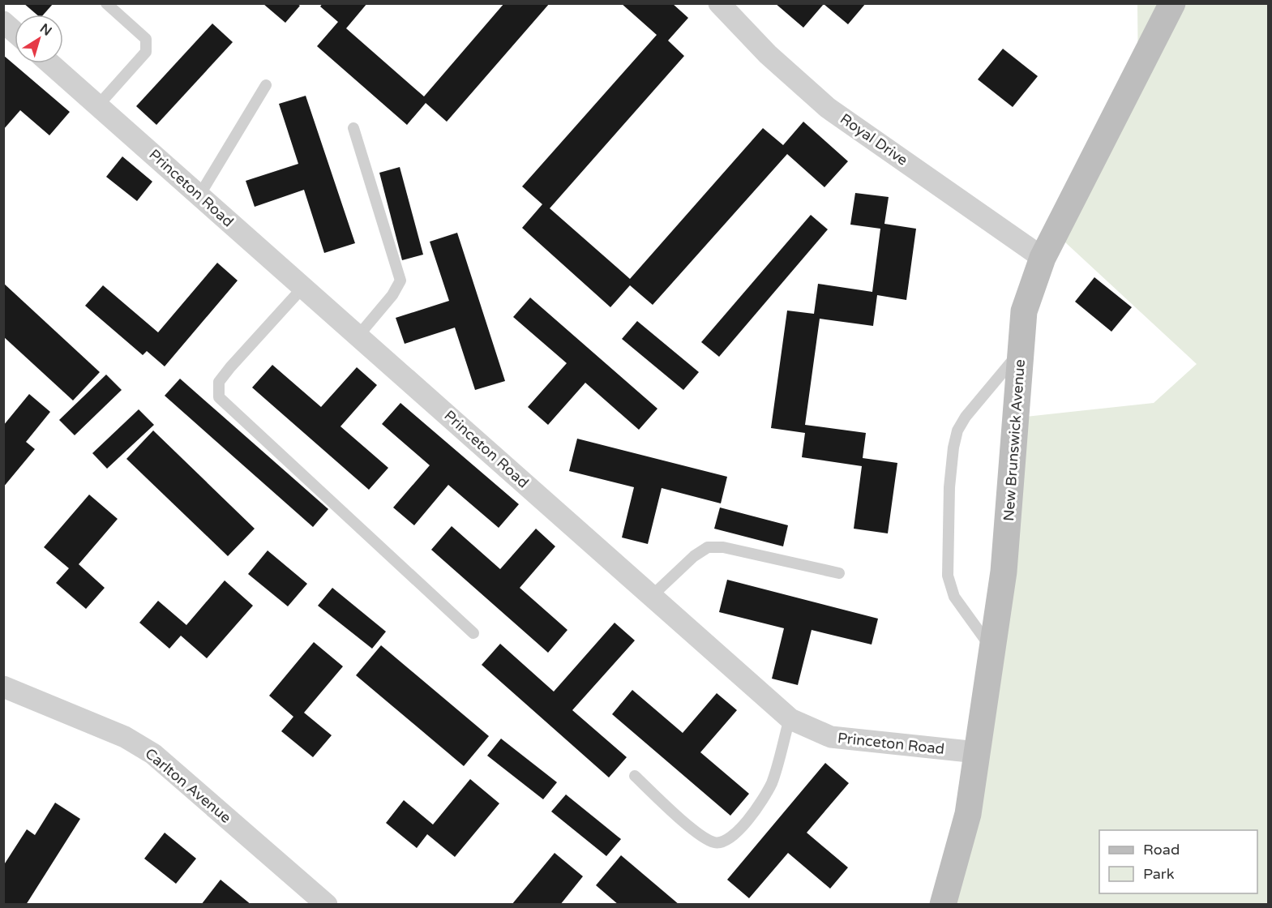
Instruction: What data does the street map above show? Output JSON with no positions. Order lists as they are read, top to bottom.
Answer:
{
  "streets": {
    "street": [
      "Royal Drive",
      "Princeton Road",
      "New Brunswick Avenue",
      "Carlton Avenue"
    ]
  },
  "crossings": [
    ["Royal Drive", "New Brunswick Avenue"],
    ["Princeton Road", "New Brunswick Avenue"]
  ],
  "legend": ["Road", "Park"],
  "north": "top right"
}
